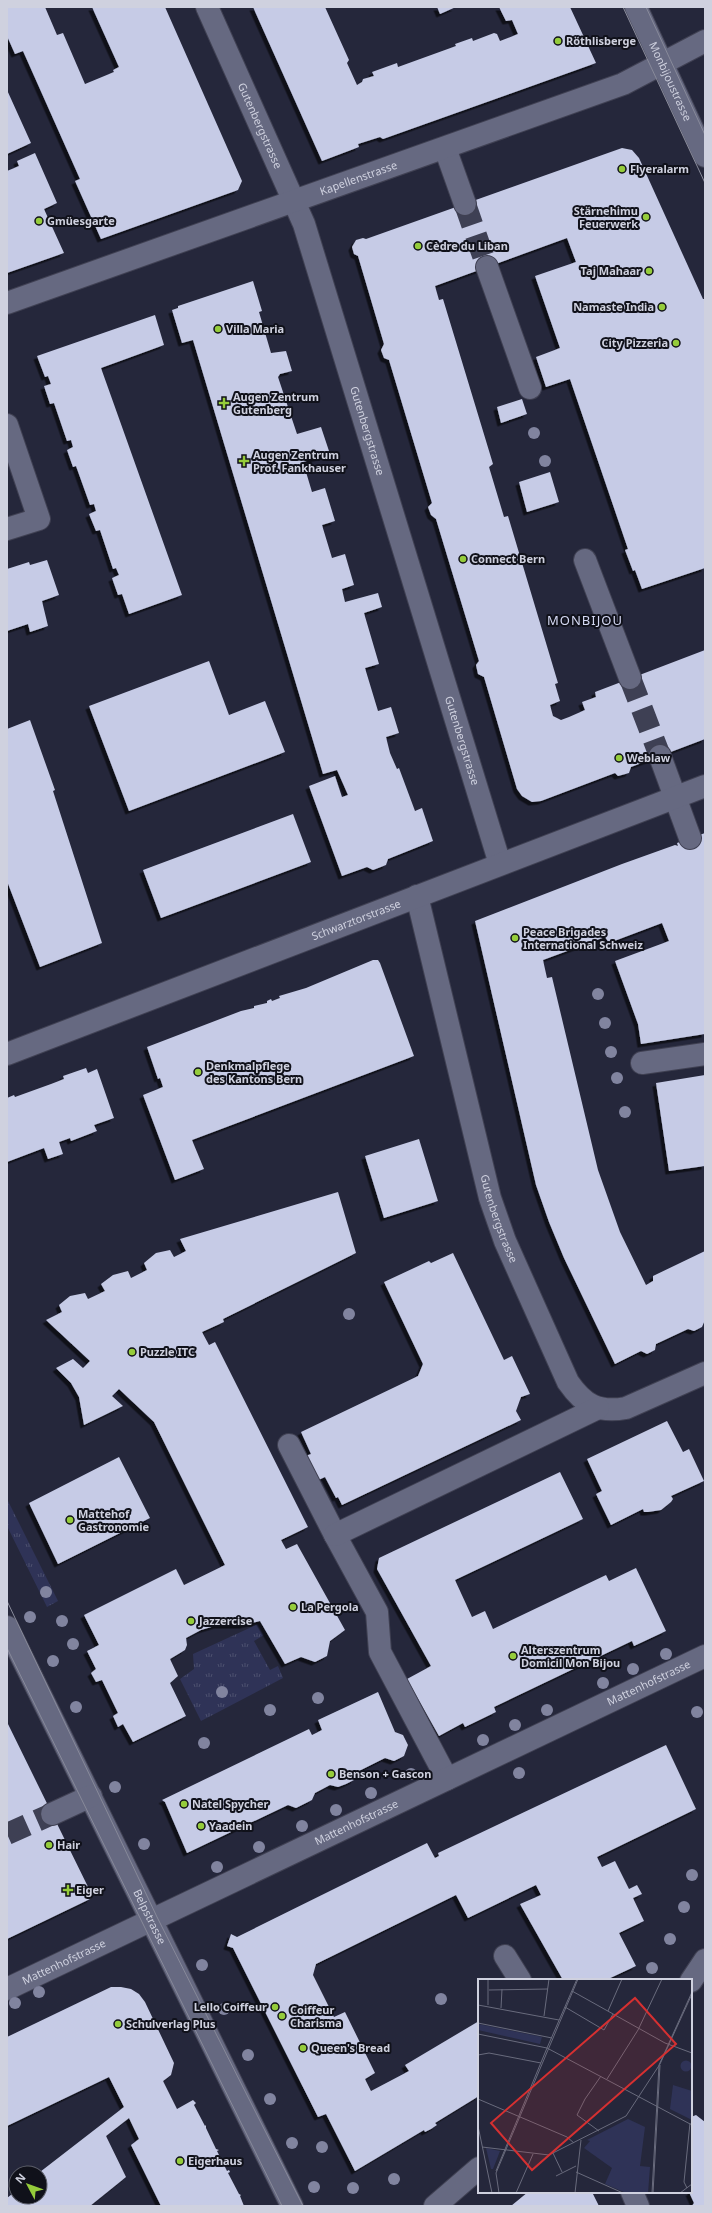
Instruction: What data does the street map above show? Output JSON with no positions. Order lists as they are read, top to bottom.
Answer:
{
  "streets": {
    "street": [
      "Monbijoustrasse",
      "Gutenbergstrasse",
      "Kapellenstrasse",
      "Schwarztorstrasse",
      "Mattenhofstrasse",
      "Belpstrasse"
    ]
  },
  "crossings": [
    ["Monbijoustrasse", "Kapellenstrasse"],
    ["Gutenbergstrasse", "Kapellenstrasse"],
    ["Gutenbergstrasse", "Schwarztorstrasse"],
    ["Mattenhofstrasse", "Belpstrasse"]
  ],
  "districts": ["MONBIJOU"],
  "places": {
    "other": [
      "Röthlisberge",
      "Flyeralarm",
      "Stärnehimu Feuerwerk",
      "Gmüesgarte",
      "Cèdre du Liban",
      "Taj Mahaar",
      "Namaste India",
      "Villa Maria",
      "City Pizzeria",
      "Connect Bern",
      "Weblaw",
      "Peace Brigades International Schweiz",
      "Denkmalpflege des Kantons Bern",
      "Puzzle ITC",
      "Mattehof Gastronomie",
      "La Pergola",
      "Jazzercise",
      "Alterszentrum Domicil Mon Bijou",
      "Benson + Gascon",
      "Natel Spycher",
      "Yaadein",
      "Hair",
      "Lello Coiffeur",
      "Coiffeur Charisma",
      "Schulverlag Plus",
      "Queen's Bread",
      "Eigerhaus"
    ],
    "health": ["Augen Zentrum Gutenberg", "Augen Zentrum Prof. Fankhauser", "Eiger"]
  },
  "north": "top left"
}
